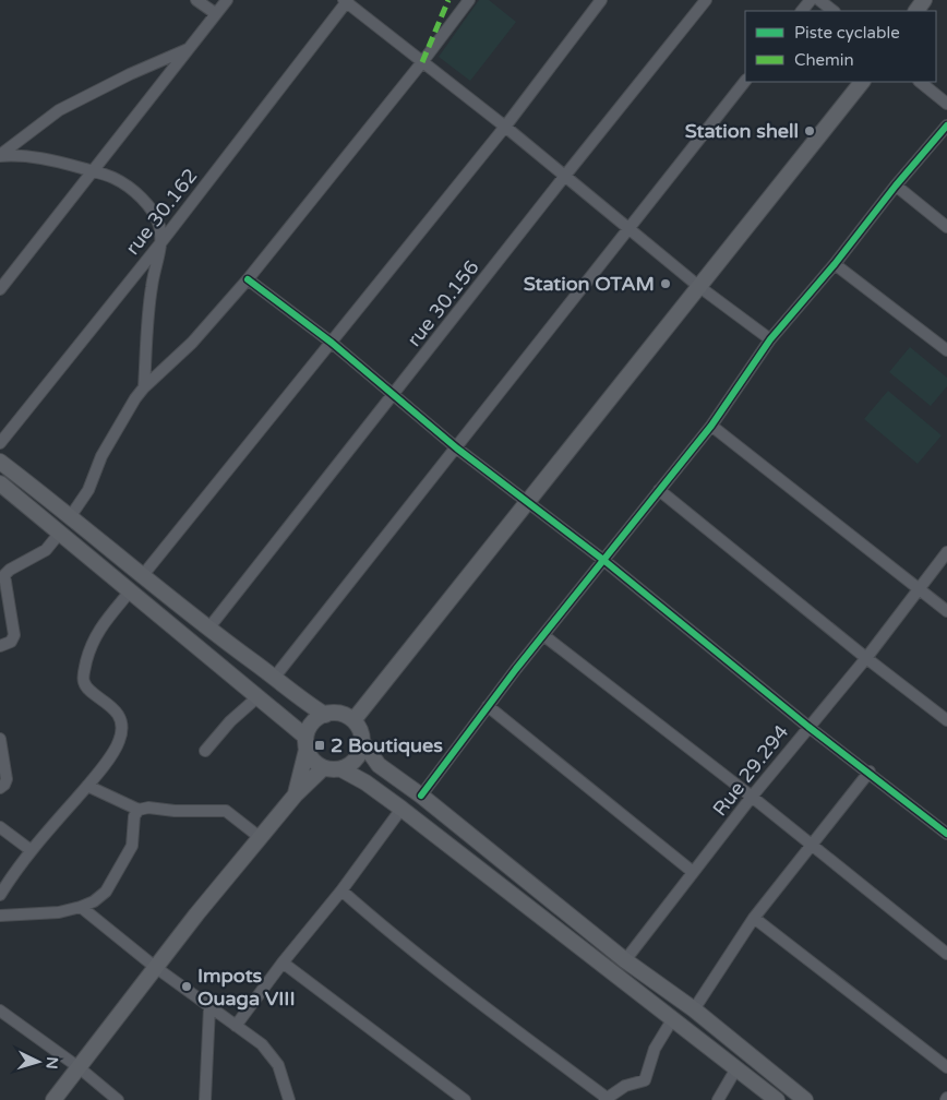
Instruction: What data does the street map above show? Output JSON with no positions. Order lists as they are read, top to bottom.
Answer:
{
  "streets": {
    "street": ["rue 30.162", "rue 30.156", "Rue 29.294"]
  },
  "places": {
    "other": ["Station shell", "Station OTAM", "Impots Ouaga VIII"],
    "transit": ["2 Boutiques"]
  },
  "legend": ["Piste cyclable", "Chemin"],
  "north": "right"
}
